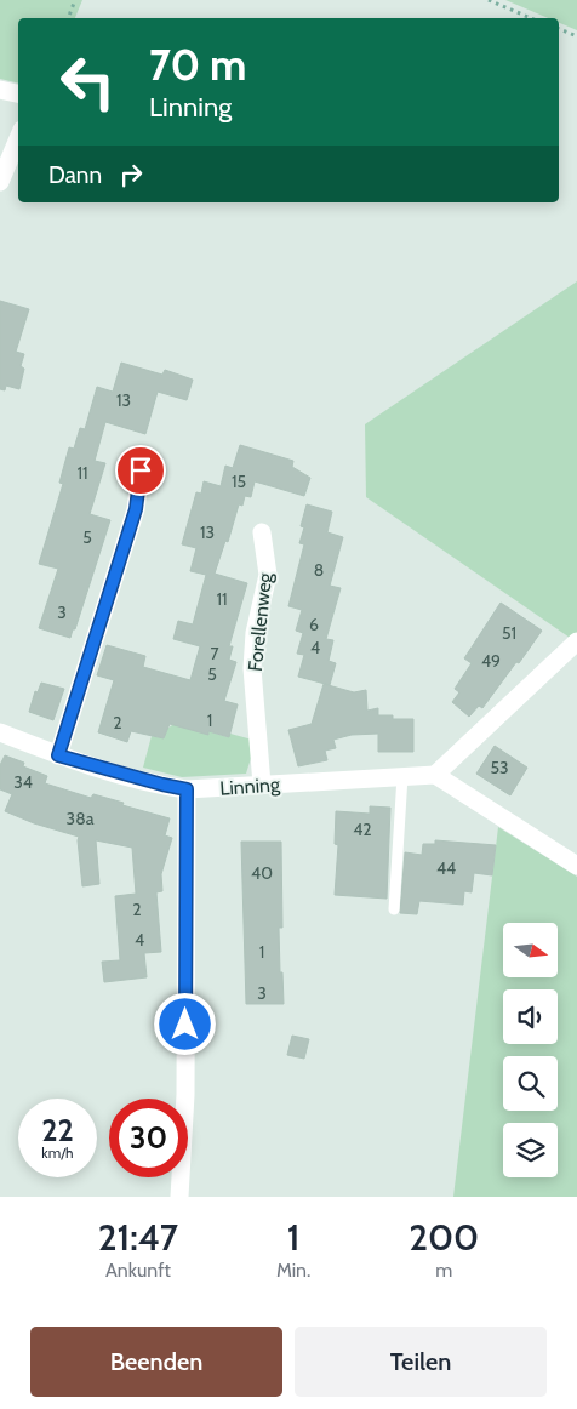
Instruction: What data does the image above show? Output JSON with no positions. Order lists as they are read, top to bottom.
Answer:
{
  "streets": {
    "street": ["Forellenweg", "Linning"]
  },
  "crossings": [
    ["Forellenweg", "Linning"]
  ],
  "house_numbers": [
    "13",
    "11",
    "15",
    "13",
    "5",
    "8",
    "11",
    "3",
    "6",
    "51",
    "4",
    "7",
    "49",
    "5",
    "1",
    "2",
    "53",
    "34",
    "38a",
    "42",
    "44",
    "40",
    "2",
    "4",
    "1",
    "3"
  ],
  "north": "right",
  "page": {
    "turn": ["70 m", "Linning"],
    "then": "Dann",
    "speed": "22 km/h",
    "limit": "30",
    "eta": [
      "21:47",
      "Ankunft",
      "1",
      "Min.",
      "200",
      "m"
    ],
    "buttons": ["Beenden", "Teilen"]
  }
}
